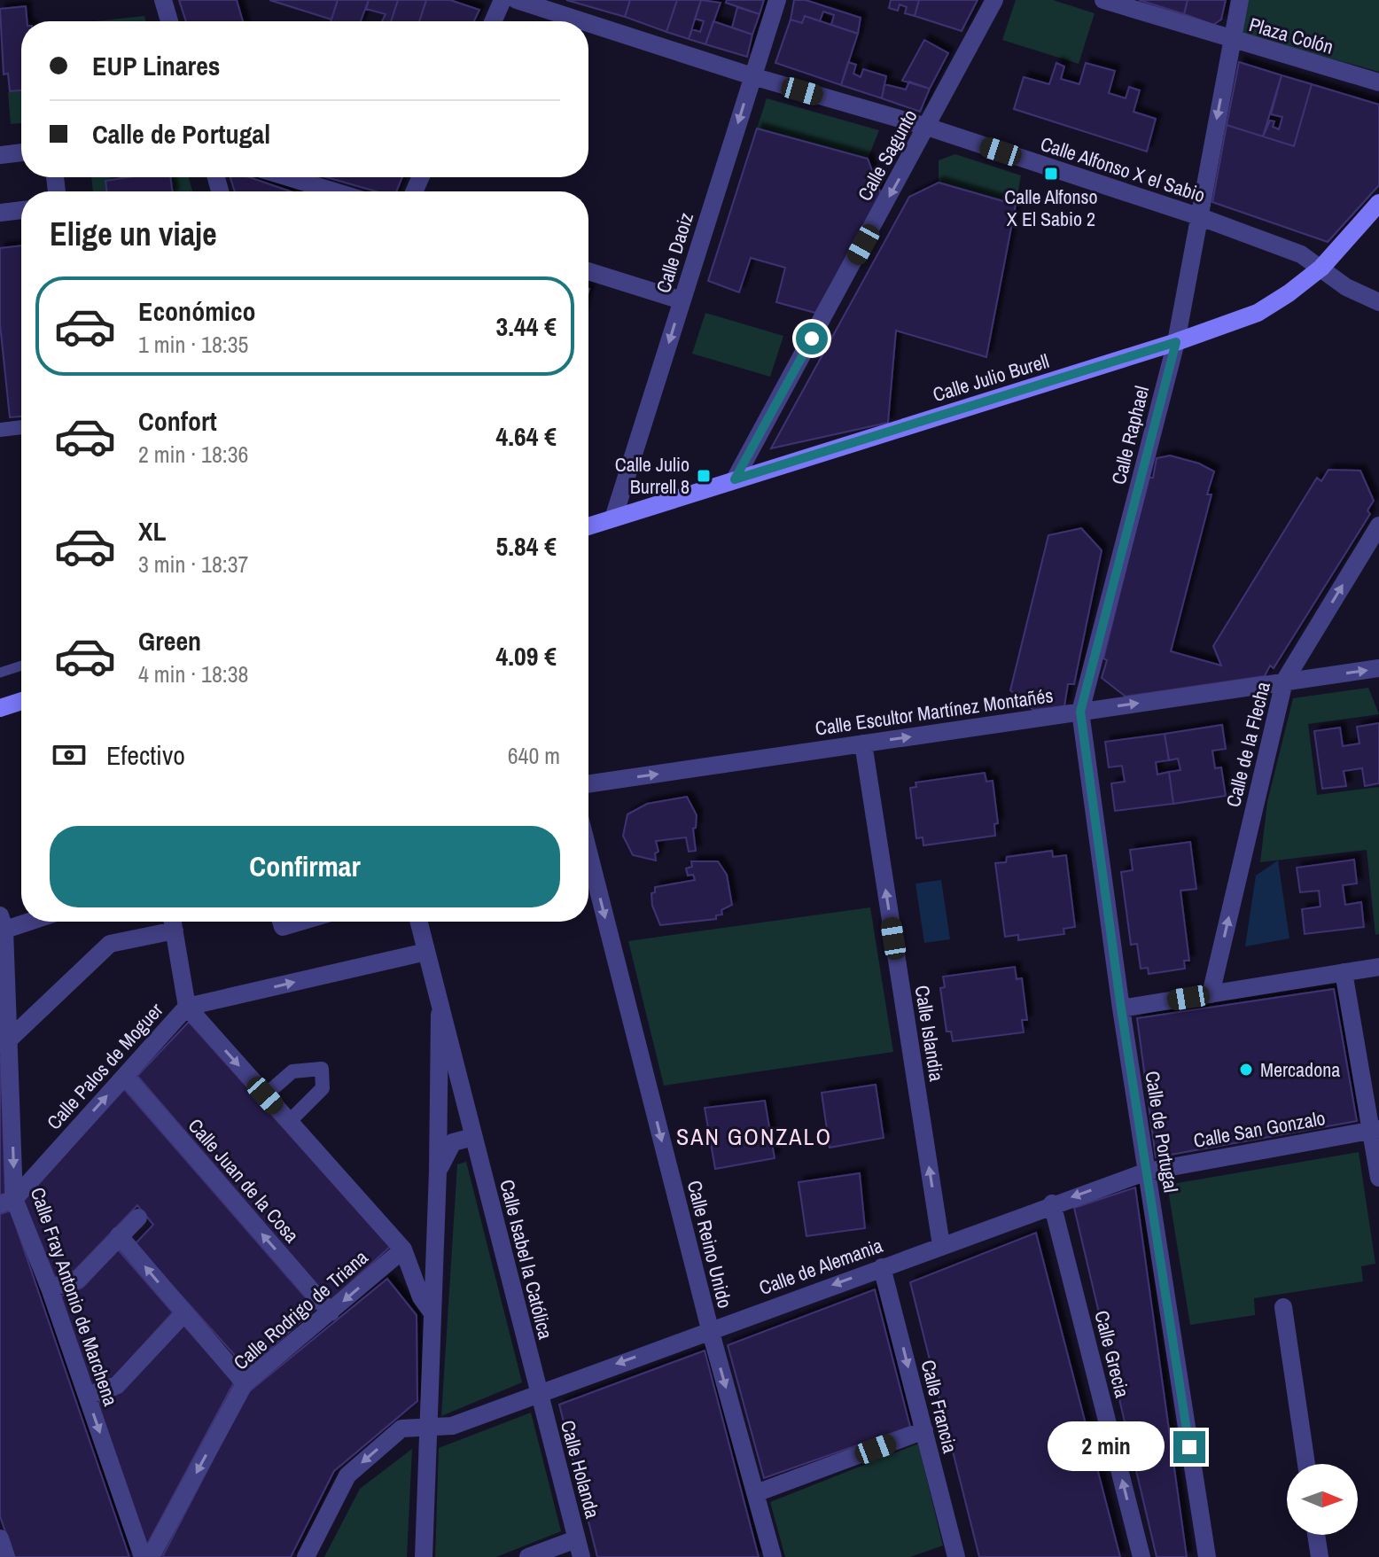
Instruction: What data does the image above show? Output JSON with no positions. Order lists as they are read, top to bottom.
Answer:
{
  "streets": {
    "main road": ["Calle Julio Burell"],
    "street": [
      "Plaza Colón",
      "Calle Sagunto",
      "Calle Alfonso X el Sabio",
      "Calle Daoiz",
      "Calle Raphael",
      "Calle Escultor Martínez Montañés",
      "Calle de la Flecha",
      "Calle Islandia",
      "Calle Palos de Moguer",
      "Calle San Gonzalo",
      "Calle de Portugal",
      "Calle Juan de la Cosa",
      "Calle Reino Unido",
      "Calle Isabel la Católica",
      "Calle de Alemania",
      "Calle Fray Antonio de Marchena",
      "Calle Rodrigo de Triana",
      "Calle Grecia",
      "Calle Francia",
      "Calle Holanda"
    ]
  },
  "crossings": [
    ["Plaza Colón", "Calle Raphael"],
    ["Calle Sagunto", "Calle Alfonso X el Sabio"],
    ["Calle Sagunto", "Calle Julio Burell"],
    ["Calle Alfonso X el Sabio", "Calle Daoiz"],
    ["Calle Alfonso X el Sabio", "Calle Julio Burell"],
    ["Calle Alfonso X el Sabio", "Calle Raphael"],
    ["Calle Daoiz", "Calle Julio Burell"],
    ["Calle Julio Burell", "Calle Raphael"],
    ["Calle Raphael", "Calle Escultor Martínez Montañés"],
    ["Calle Raphael", "Calle de Portugal"],
    ["Calle Escultor Martínez Montañés", "Calle de la Flecha"],
    ["Calle Escultor Martínez Montañés", "Calle Islandia"],
    ["Calle Escultor Martínez Montañés", "Calle de Portugal"],
    ["Calle Islandia", "Calle de Alemania"],
    ["Calle Palos de Moguer", "Calle Juan de la Cosa"],
    ["Calle Palos de Moguer", "Calle Isabel la Católica"],
    ["Calle Palos de Moguer", "Calle Fray Antonio de Marchena"],
    ["Calle San Gonzalo", "Calle de Portugal"],
    ["Calle San Gonzalo", "Calle de Alemania"],
    ["Calle de Portugal", "Calle de Alemania"],
    ["Calle Juan de la Cosa", "Calle Rodrigo de Triana"],
    ["Calle Reino Unido", "Calle de Alemania"],
    ["Calle Isabel la Católica", "Calle de Alemania"],
    ["Calle Isabel la Católica", "Calle Holanda"],
    ["Calle de Alemania", "Calle Grecia"],
    ["Calle de Alemania", "Calle Francia"],
    ["Calle de Alemania", "Calle Holanda"]
  ],
  "one_way": [
    "Calle Sagunto",
    "Calle Daoiz",
    "Calle Escultor Martínez Montañés",
    "Calle de la Flecha",
    "Calle Islandia",
    "Calle Reino Unido",
    "Calle de Alemania",
    "Calle Fray Antonio de Marchena",
    "Calle Grecia",
    "Calle Francia"
  ],
  "districts": ["SAN GONZALO"],
  "places": {
    "transit": ["Calle Alfonso X El Sabio 2", "Calle Julio Burrell 8"],
    "other": ["Mercadona"]
  },
  "north": "right",
  "page": {
    "banner": ["EUP Linares", "Calle de Portugal"],
    "heading": "Elige un viaje",
    "list": [
      {
        "name": "Económico",
        "note": "1 min · 18:35",
        "value": "3.44 €"
      },
      {
        "name": "Confort",
        "note": "2 min · 18:36",
        "value": "4.64 €"
      },
      {
        "name": "XL",
        "note": "3 min · 18:37",
        "value": "5.84 €"
      },
      {
        "name": "Green",
        "note": "4 min · 18:38",
        "value": "4.09 €"
      }
    ],
    "pay": ["Efectivo", "640 m"],
    "buttons": "Confirmar",
    "bubble": "2 min"
  }
}
